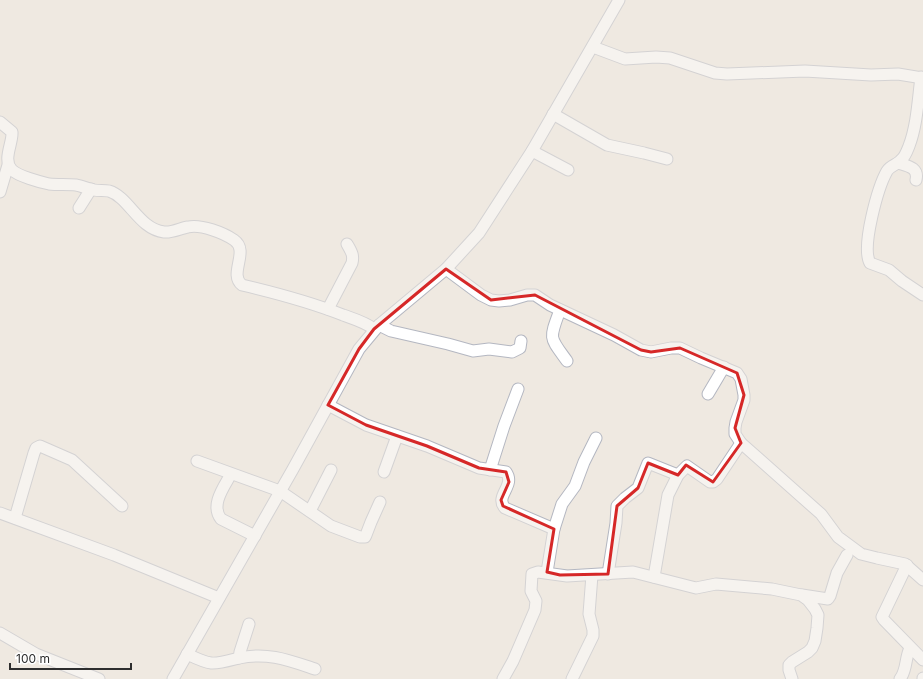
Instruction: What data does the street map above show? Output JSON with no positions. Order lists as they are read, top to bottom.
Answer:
{
  "scale_bar": "100 m"
}
